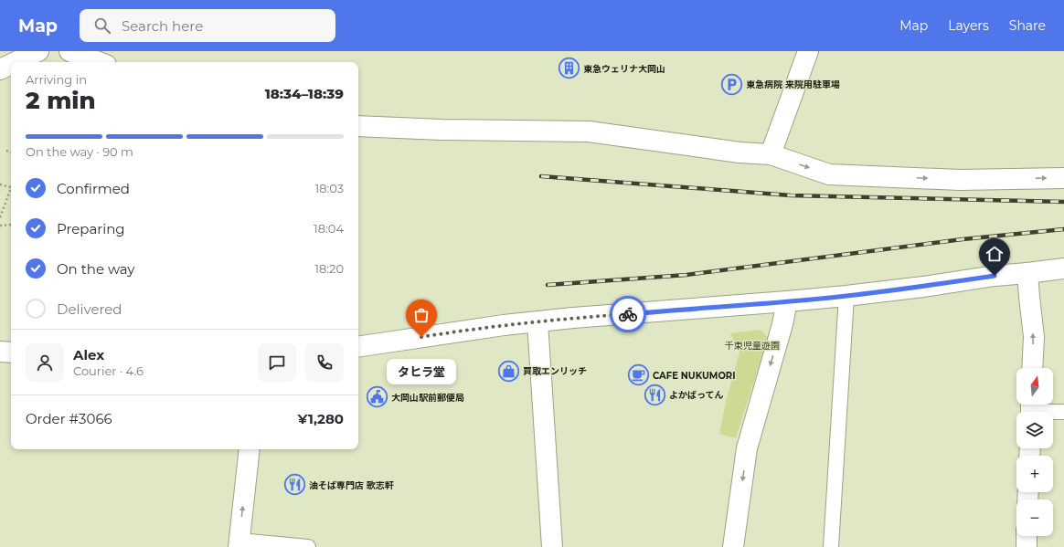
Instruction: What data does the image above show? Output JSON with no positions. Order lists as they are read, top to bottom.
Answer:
{
  "parks": ["千束児童遊園"],
  "places": {
    "building": ["東急ウェリナ大岡山"],
    "parking": ["東急病院 来院用駐車場"],
    "other": ["タヒラ堂"],
    "shop": ["買取エンリッチ"],
    "cafe": ["CAFE NUKUMORI"],
    "restaurant": ["よかばってん", "油そば専門店 歌志軒"],
    "public building": ["大岡山駅前郵便局"]
  },
  "north": "top",
  "page": {
    "header": "Map",
    "search": "Search here",
    "nav": ["Map", "Layers", "Share"],
    "heading": ["2 min", "Arriving in", "18:34–18:39"],
    "panel": [
      "Alex",
      "Courier · 4.6",
      "Order #3066",
      "¥1,280"
    ],
    "bar": "On the way · 90 m",
    "list": [
      ["Confirmed", "18:03"],
      ["Preparing", "18:04"],
      ["On the way", "18:20"],
      "Delivered"
    ],
    "bubble": "タヒラ堂",
    "map_buttons": ["+", "−"]
  }
}
